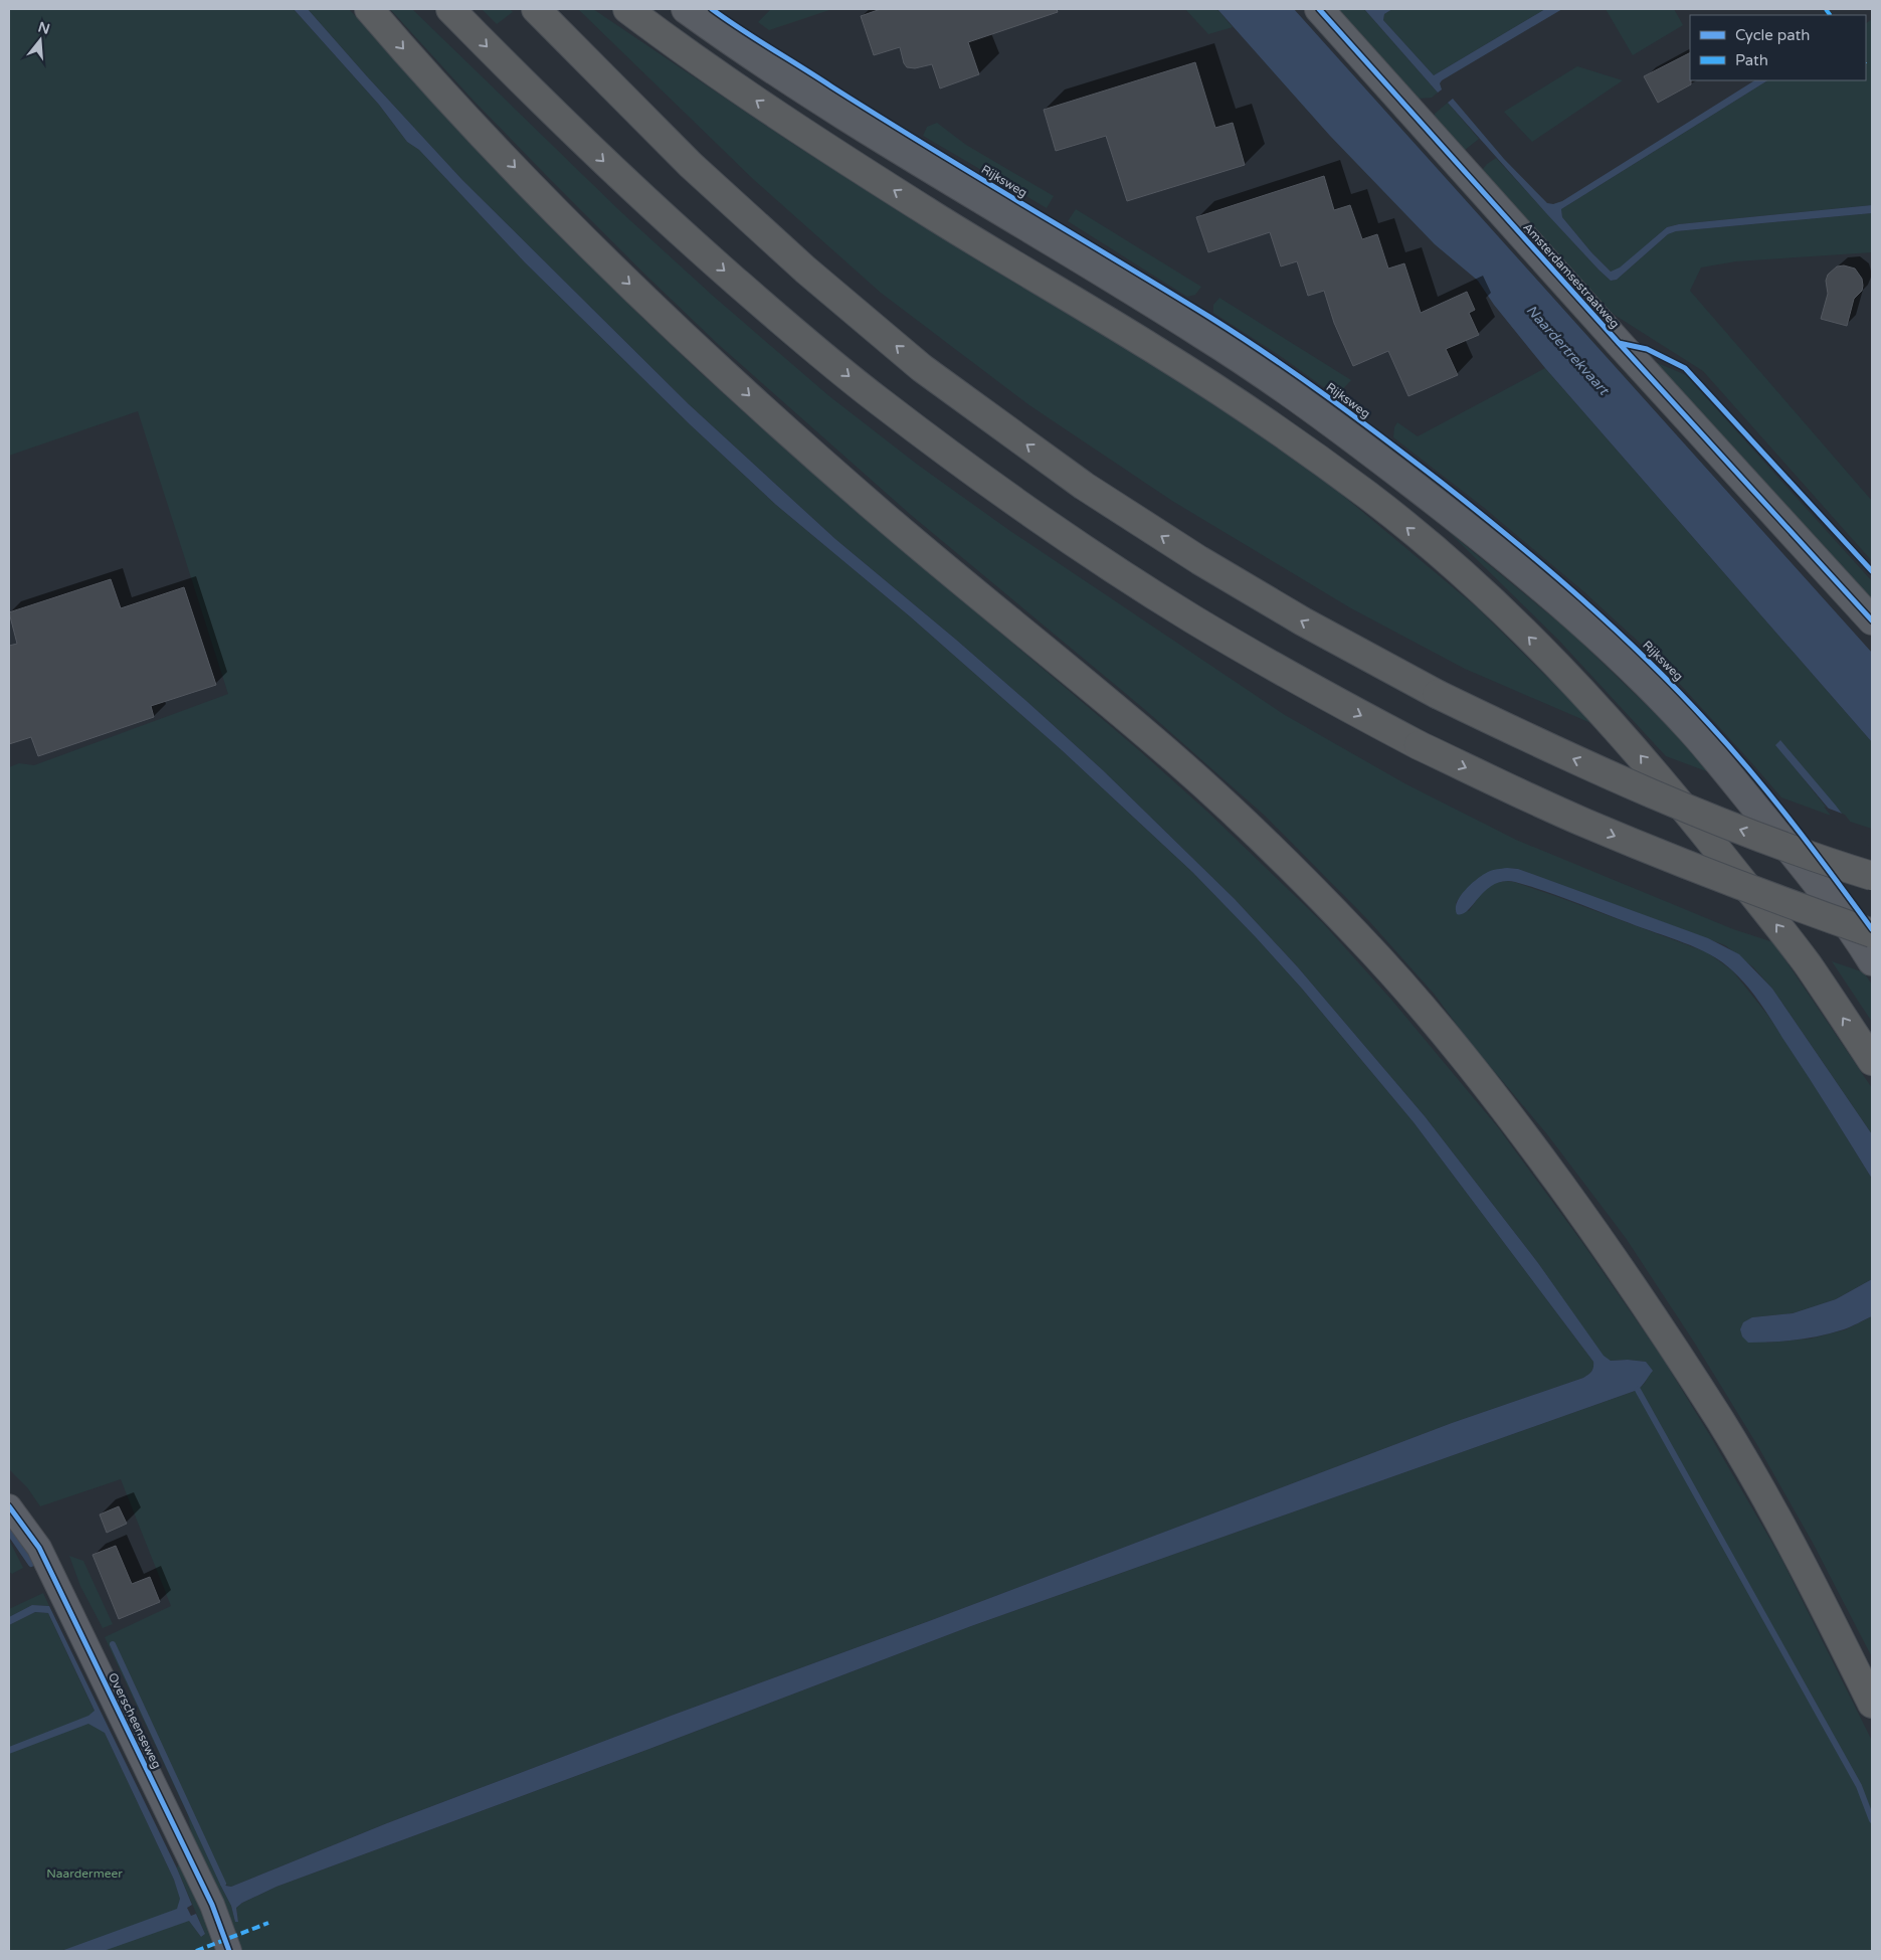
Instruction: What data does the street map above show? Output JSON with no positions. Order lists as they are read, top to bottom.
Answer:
{
  "streets": {
    "main road": ["Amsterdamsestraatweg"],
    "street": ["Overscheenseweg"],
    "cycle path": ["Rijksweg"]
  },
  "water": ["Naardertrekvaart"],
  "parks": ["Naardermeer"],
  "legend": ["Cycle path", "Path"],
  "north": "top"
}
